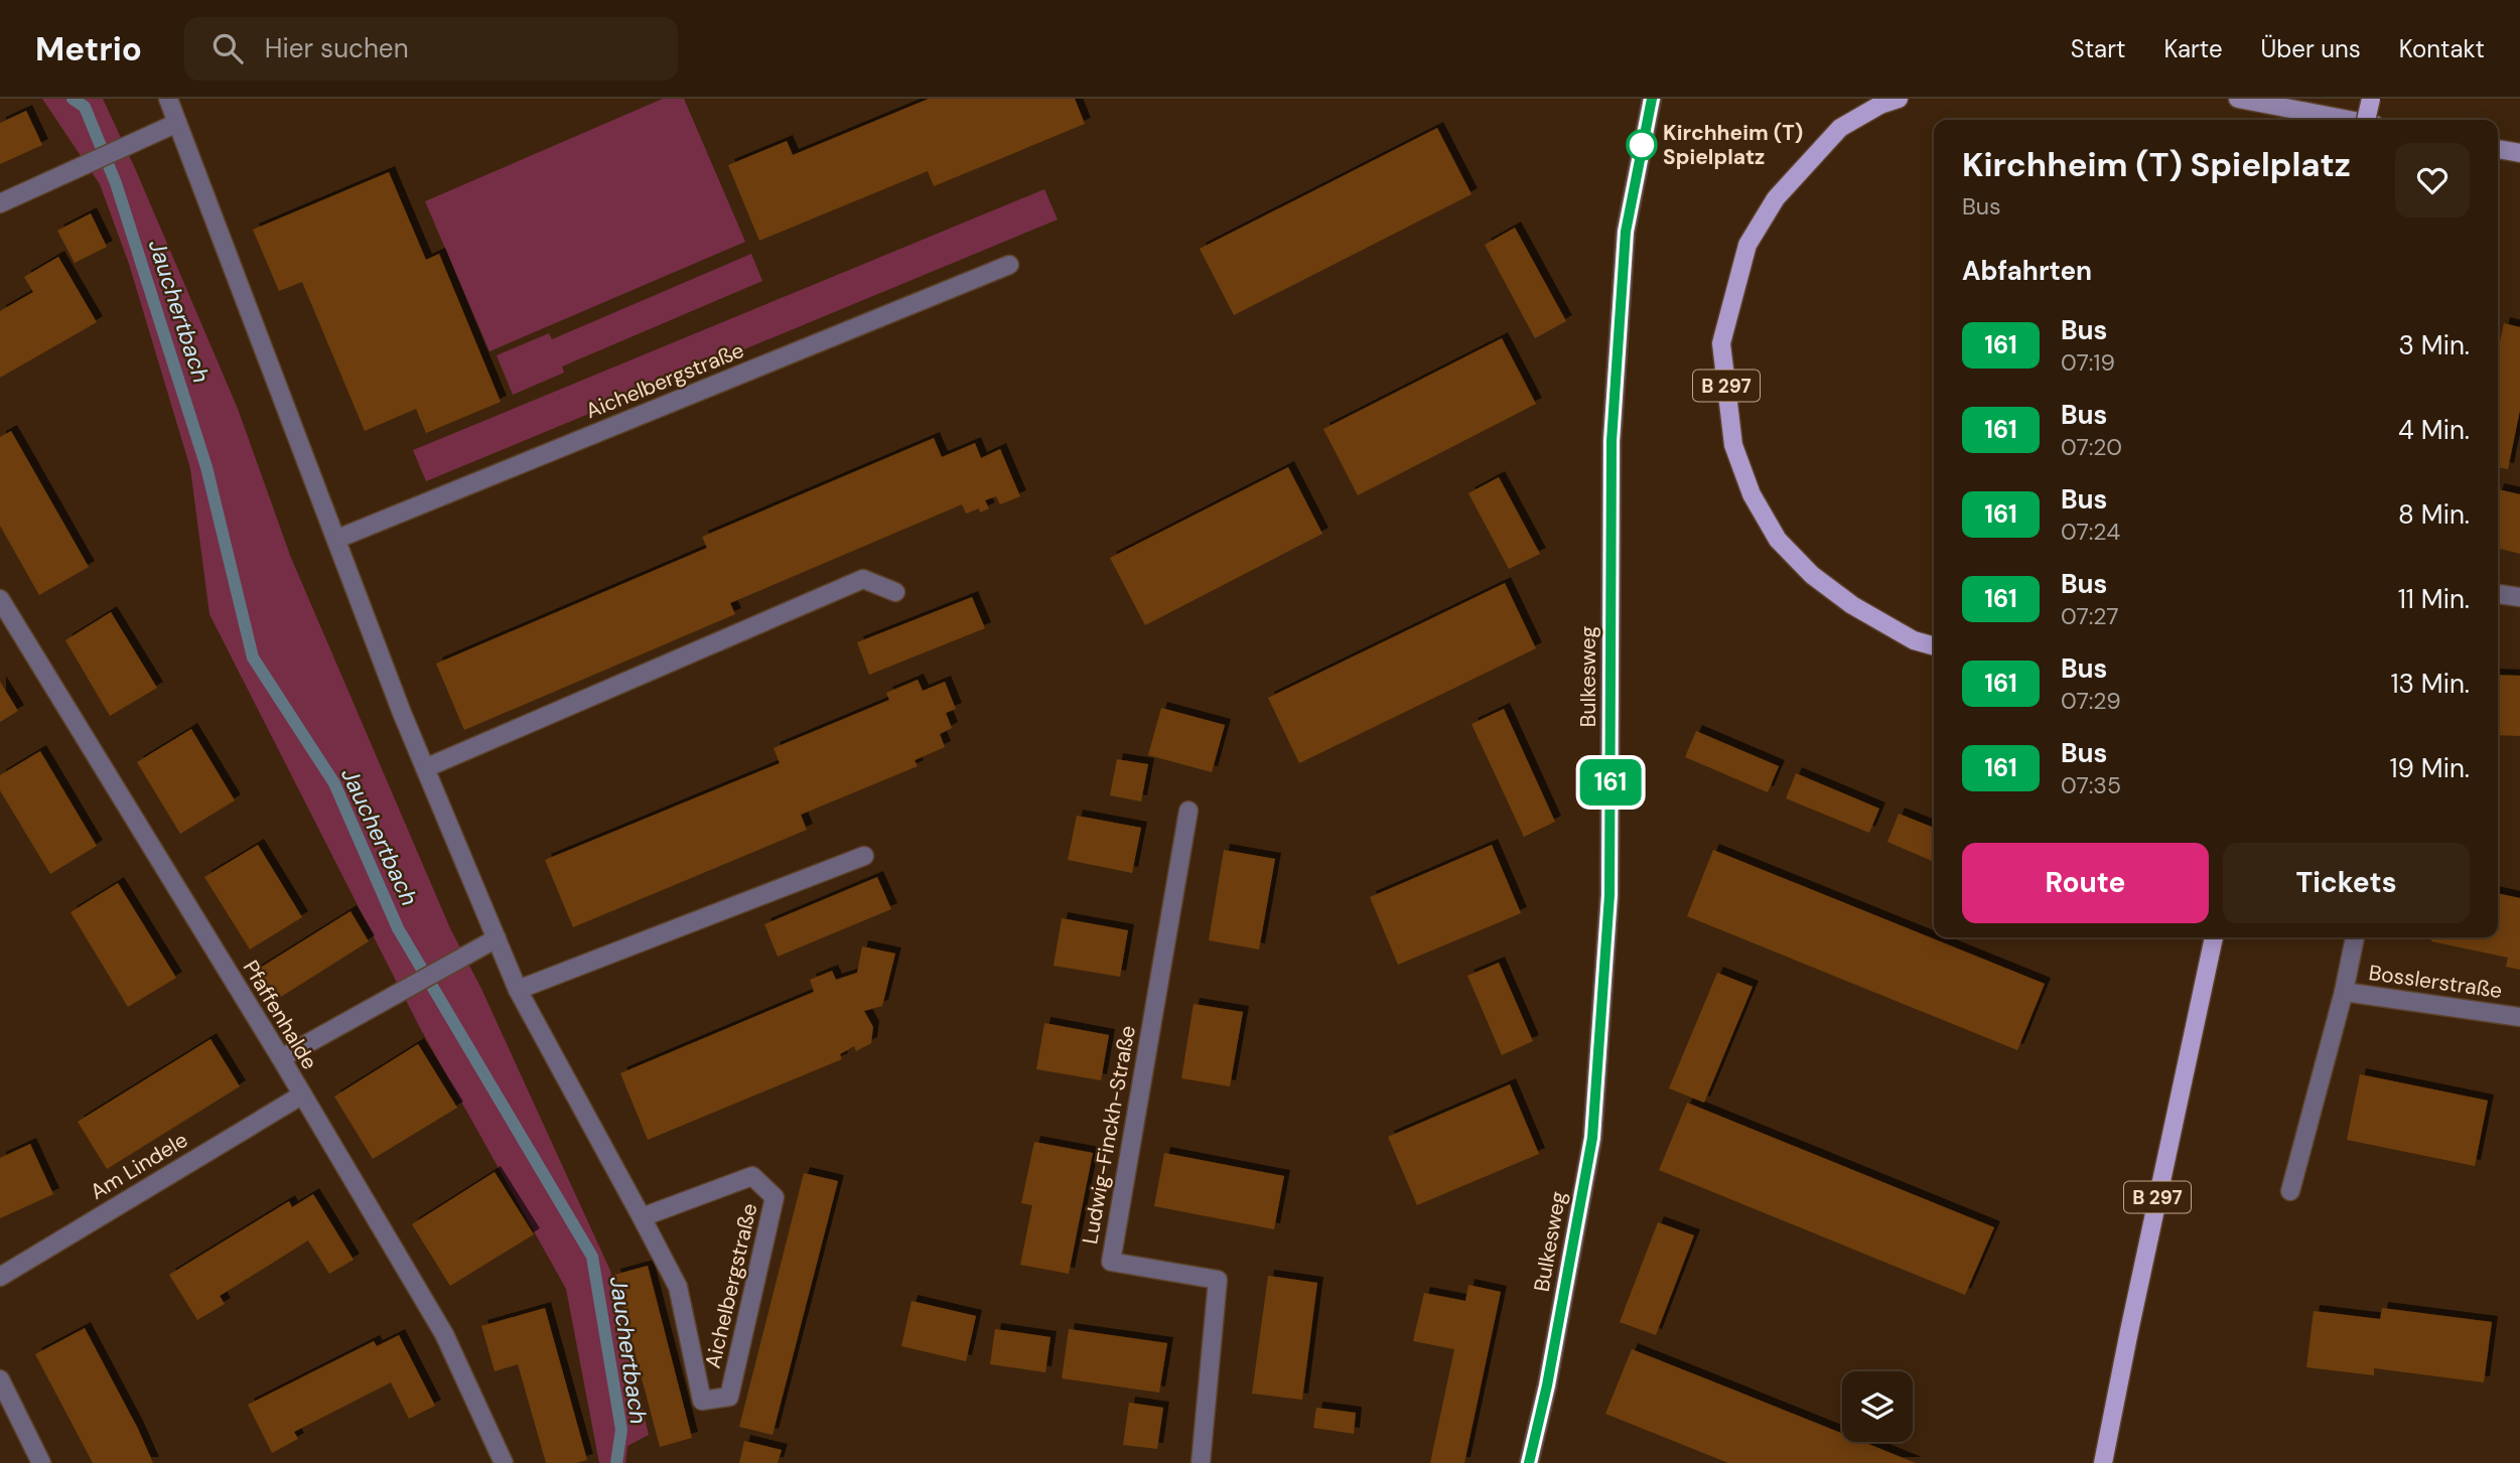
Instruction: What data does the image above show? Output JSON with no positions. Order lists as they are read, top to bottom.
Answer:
{
  "streets": {
    "main road": ["B 297"],
    "street": [
      "Aichelbergstraße",
      "Bulkesweg",
      "Bosslerstraße",
      "Pfaffenhalde",
      "Ludwig-Finckh-Straße",
      "Am Lindele"
    ]
  },
  "crossings": [
    ["Pfaffenhalde", "Am Lindele"]
  ],
  "water": ["Jauchertbach"],
  "places": ["Kirchheim (T) Spielplatz"],
  "lines": ["bus line 161"],
  "page": {
    "header": "Metrio",
    "search": "Hier suchen",
    "nav": [
      "Start",
      "Karte",
      "Über uns",
      "Kontakt"
    ],
    "on_map": "161",
    "heading": [
      ["Kirchheim (T) Spielplatz", "Bus"],
      "Abfahrten"
    ],
    "list": [
      {
        "mark": "161",
        "name": "Bus",
        "note": "07:19",
        "value": "3 Min."
      },
      {
        "mark": "161",
        "name": "Bus",
        "note": "07:20",
        "value": "4 Min."
      },
      {
        "mark": "161",
        "name": "Bus",
        "note": "07:24",
        "value": "8 Min."
      },
      {
        "mark": "161",
        "name": "Bus",
        "note": "07:27",
        "value": "11 Min."
      },
      {
        "mark": "161",
        "name": "Bus",
        "note": "07:29",
        "value": "13 Min."
      },
      {
        "mark": "161",
        "name": "Bus",
        "note": "07:35",
        "value": "19 Min."
      }
    ],
    "buttons": ["Route", "Tickets"]
  }
}
